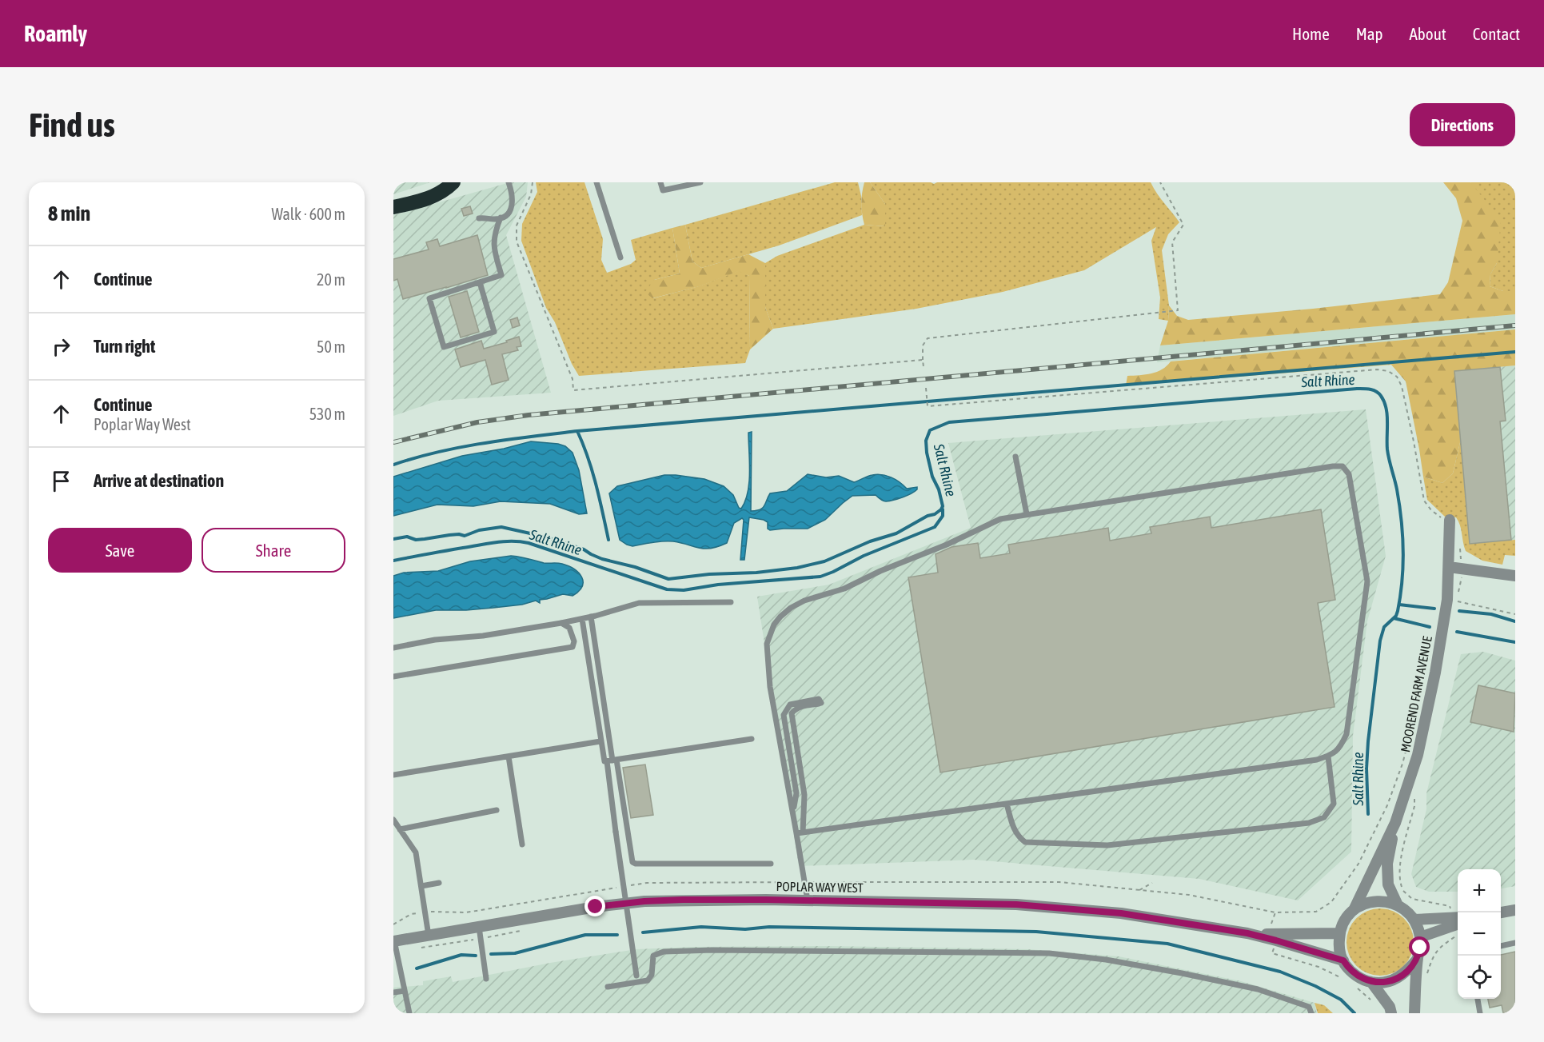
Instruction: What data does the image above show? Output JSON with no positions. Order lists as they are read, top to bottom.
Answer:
{
  "streets": {
    "street": ["MOOREND FARM AVENUE", "POPLAR WAY WEST"]
  },
  "crossings": [
    ["MOOREND FARM AVENUE", "POPLAR WAY WEST"]
  ],
  "water": ["Salt Rhine"],
  "page": {
    "header": "Roamly",
    "nav": [
      "Home",
      "Map",
      "About",
      "Contact"
    ],
    "buttons": [
      "Directions",
      ["Save", "Share"]
    ],
    "title": "Find us",
    "heading": ["8 min", "Walk · 600 m"],
    "list": [
      ["Continue", "20 m"],
      ["Turn right", "50 m"],
      ["Continue", "Poplar Way West", "530 m"],
      "Arrive at destination"
    ],
    "map_buttons": ["+", "−"]
  }
}
